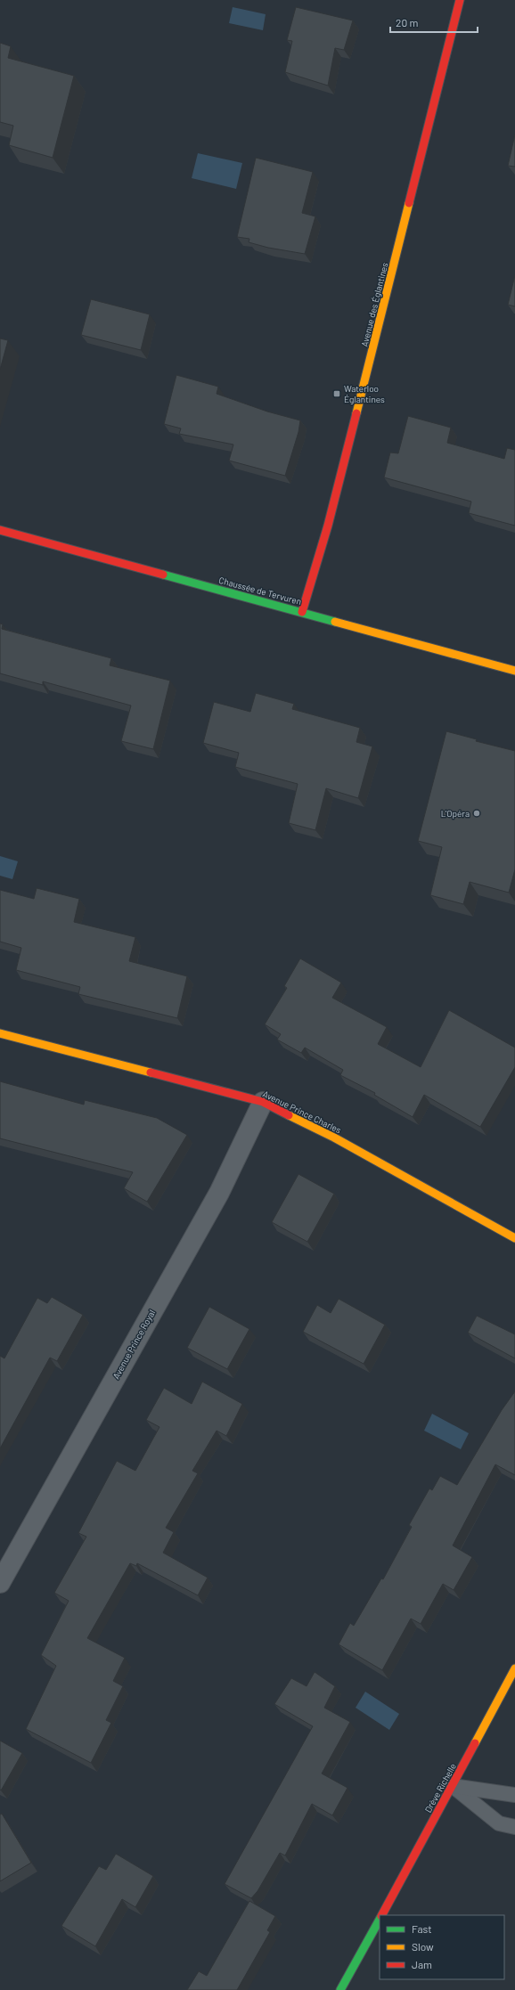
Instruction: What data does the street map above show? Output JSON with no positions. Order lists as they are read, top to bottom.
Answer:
{
  "streets": {
    "street": [
      "Avenue des Églantines",
      "Chaussée de Tervuren",
      "Avenue Prince Charles",
      "Avenue Prince Royal",
      "Drève Richelle"
    ]
  },
  "crossings": [
    ["Avenue des Églantines", "Chaussée de Tervuren"],
    ["Avenue Prince Charles", "Avenue Prince Royal"]
  ],
  "places": {
    "transit": ["Waterloo Églantines"],
    "other": ["L'Opéra"]
  },
  "legend": ["Fast", "Slow", "Jam"],
  "scale_bar": "20 m"
}
